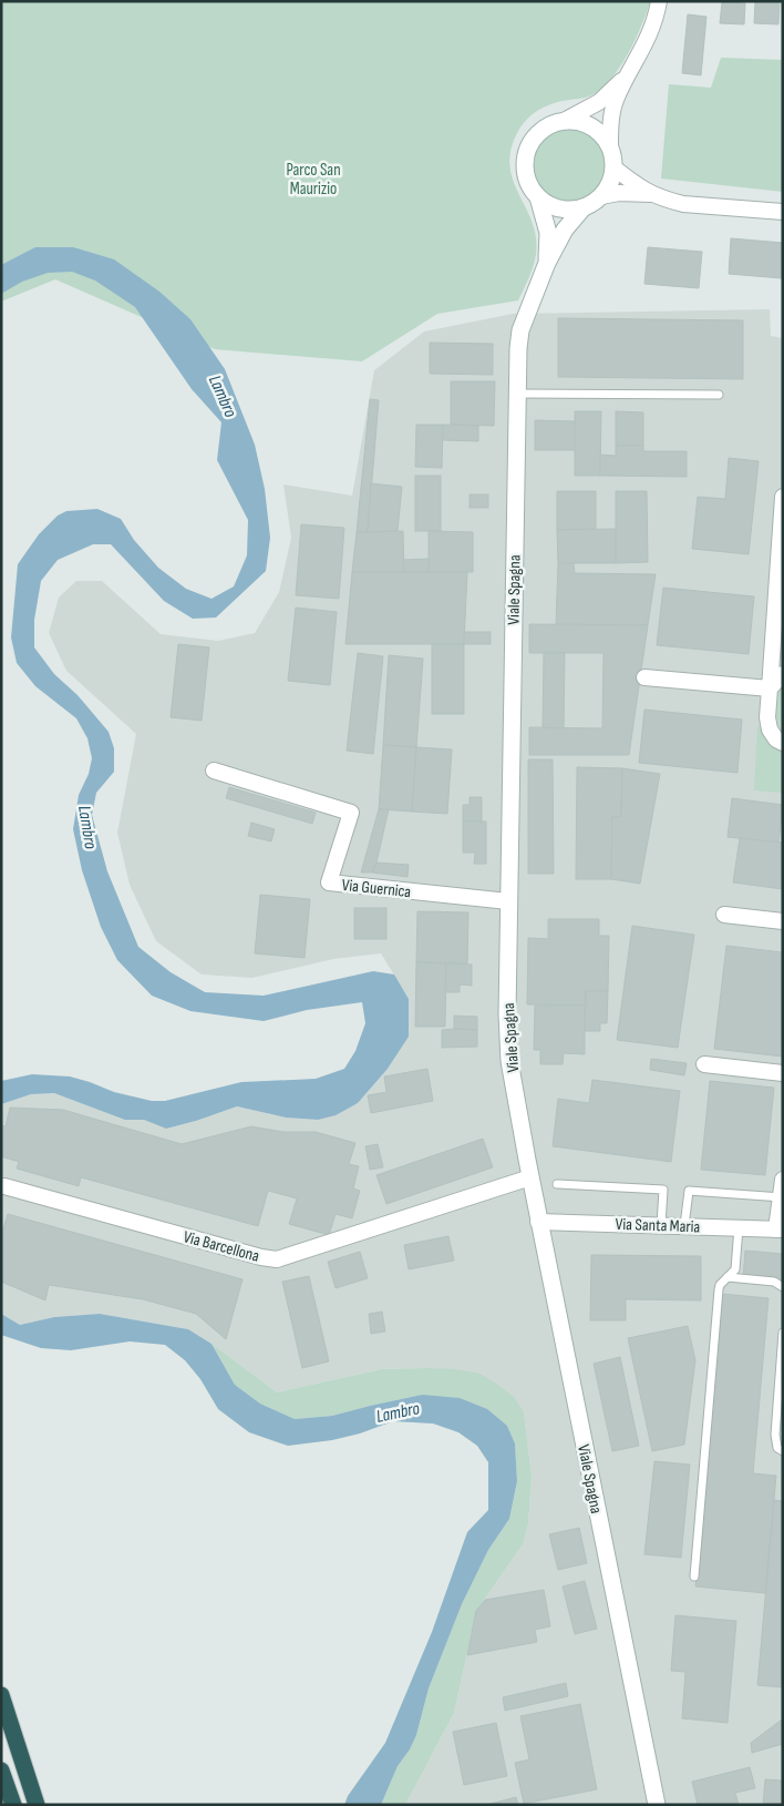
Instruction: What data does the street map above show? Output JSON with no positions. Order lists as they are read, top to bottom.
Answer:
{
  "streets": {
    "street": [
      "Viale Spagna",
      "Via Guernica",
      "Via Santa Maria",
      "Via Barcellona"
    ]
  },
  "crossings": [
    ["Viale Spagna", "Via Guernica"],
    ["Viale Spagna", "Via Santa Maria"],
    ["Viale Spagna", "Via Barcellona"]
  ],
  "water": ["Lambro"],
  "parks": ["Parco San Maurizio"]
}
